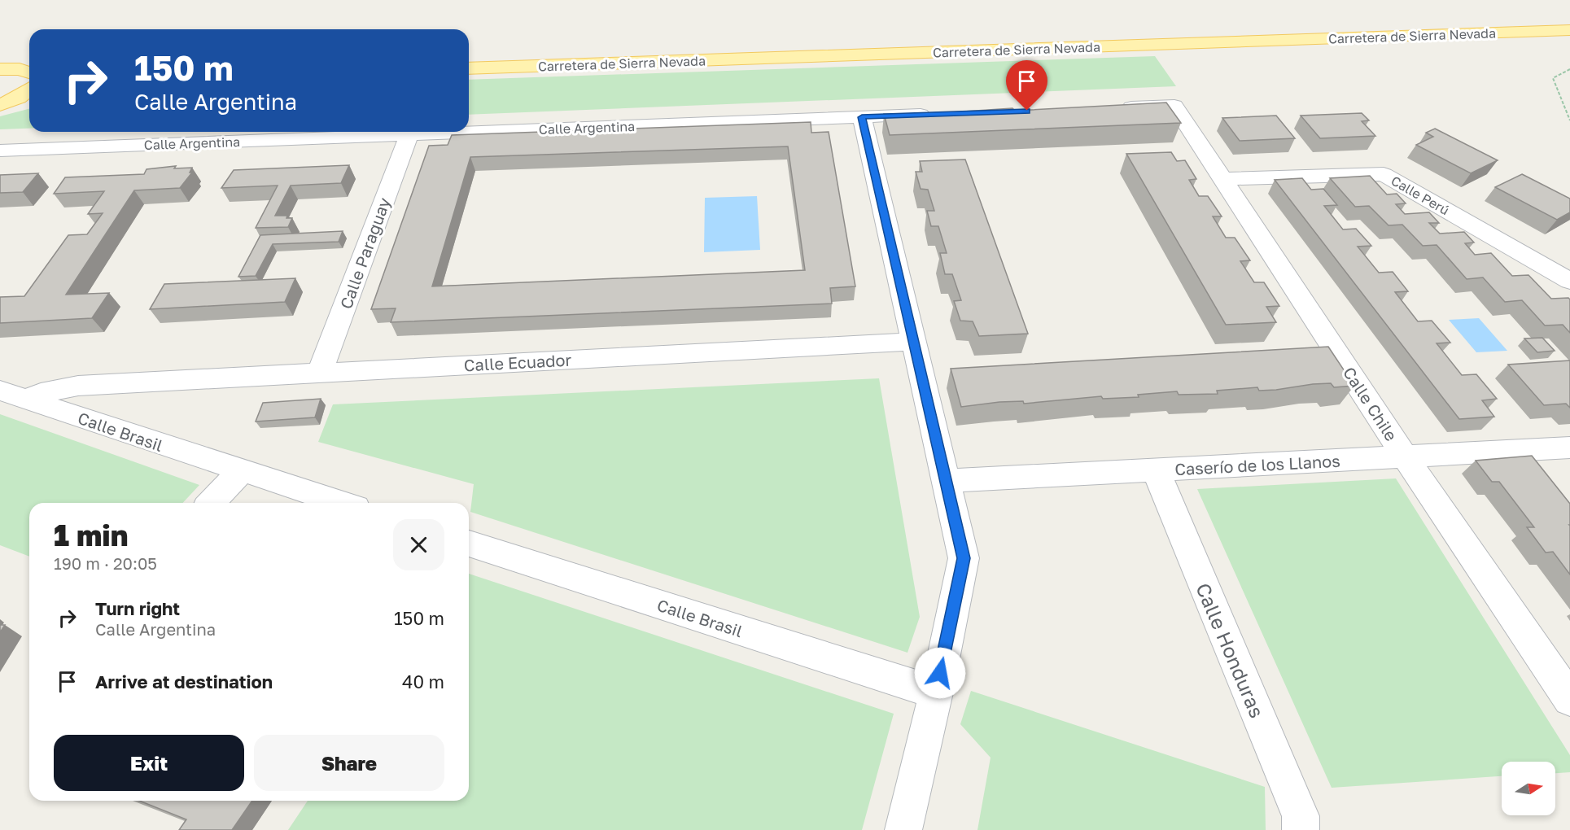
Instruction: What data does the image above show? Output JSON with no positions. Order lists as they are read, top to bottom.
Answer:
{
  "streets": {
    "main road": ["Carretera de Sierra Nevada"],
    "street": [
      "Calle Argentina",
      "Calle Perú",
      "Calle Paraguay",
      "Calle Ecuador",
      "Calle Chile",
      "Calle Brasil",
      "Caserío de los Llanos",
      "Calle Honduras"
    ]
  },
  "crossings": [
    ["Calle Argentina", "Calle Paraguay"],
    ["Calle Perú", "Calle Chile"],
    ["Calle Paraguay", "Calle Ecuador"],
    ["Calle Ecuador", "Calle Brasil"],
    ["Calle Chile", "Caserío de los Llanos"],
    ["Caserío de los Llanos", "Calle Honduras"]
  ],
  "north": "right",
  "page": {
    "turn": ["150 m", "Calle Argentina"],
    "heading": ["1 min", "190 m · 20:05"],
    "list": [
      {
        "name": "Turn right",
        "note": "Calle Argentina",
        "value": "150 m"
      },
      {
        "name": "Arrive at destination",
        "value": "40 m"
      }
    ],
    "buttons": ["Exit", "Share"]
  }
}
